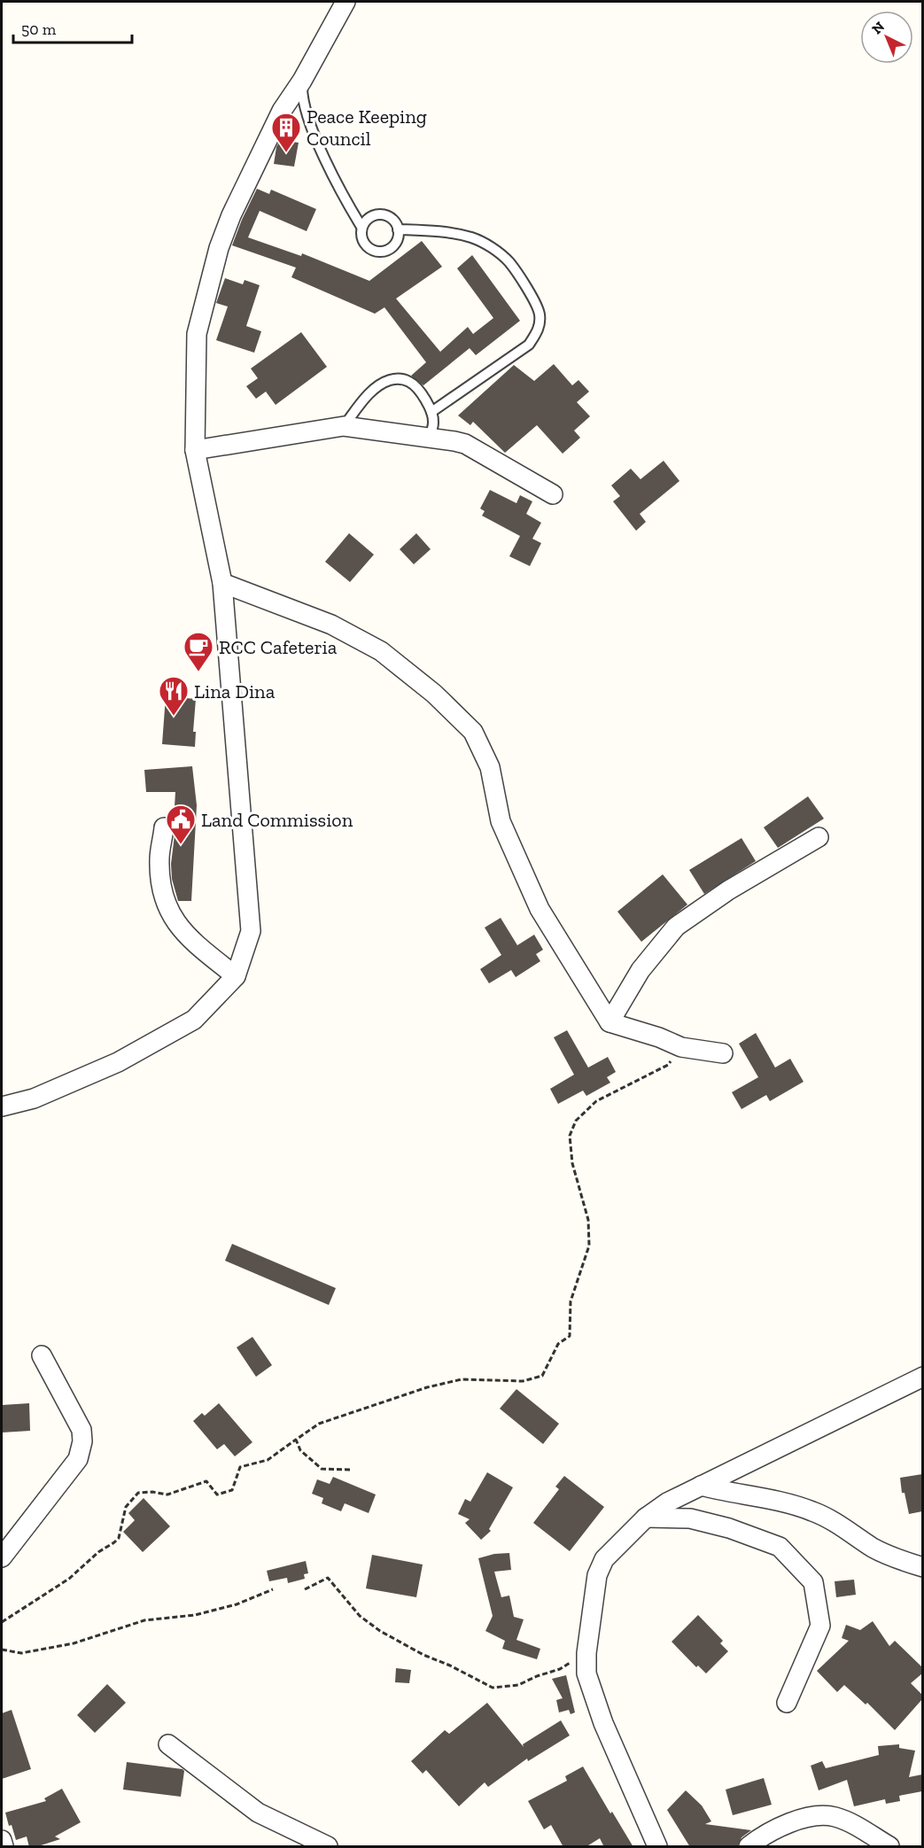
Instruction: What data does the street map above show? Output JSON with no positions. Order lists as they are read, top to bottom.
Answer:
{
  "places": {
    "building": ["Peace Keeping Council"],
    "cafe": ["RCC Cafeteria"],
    "restaurant": ["Lina Dina"],
    "public building": ["Land Commission"]
  },
  "scale_bar": "50 m",
  "north": "top left"
}
